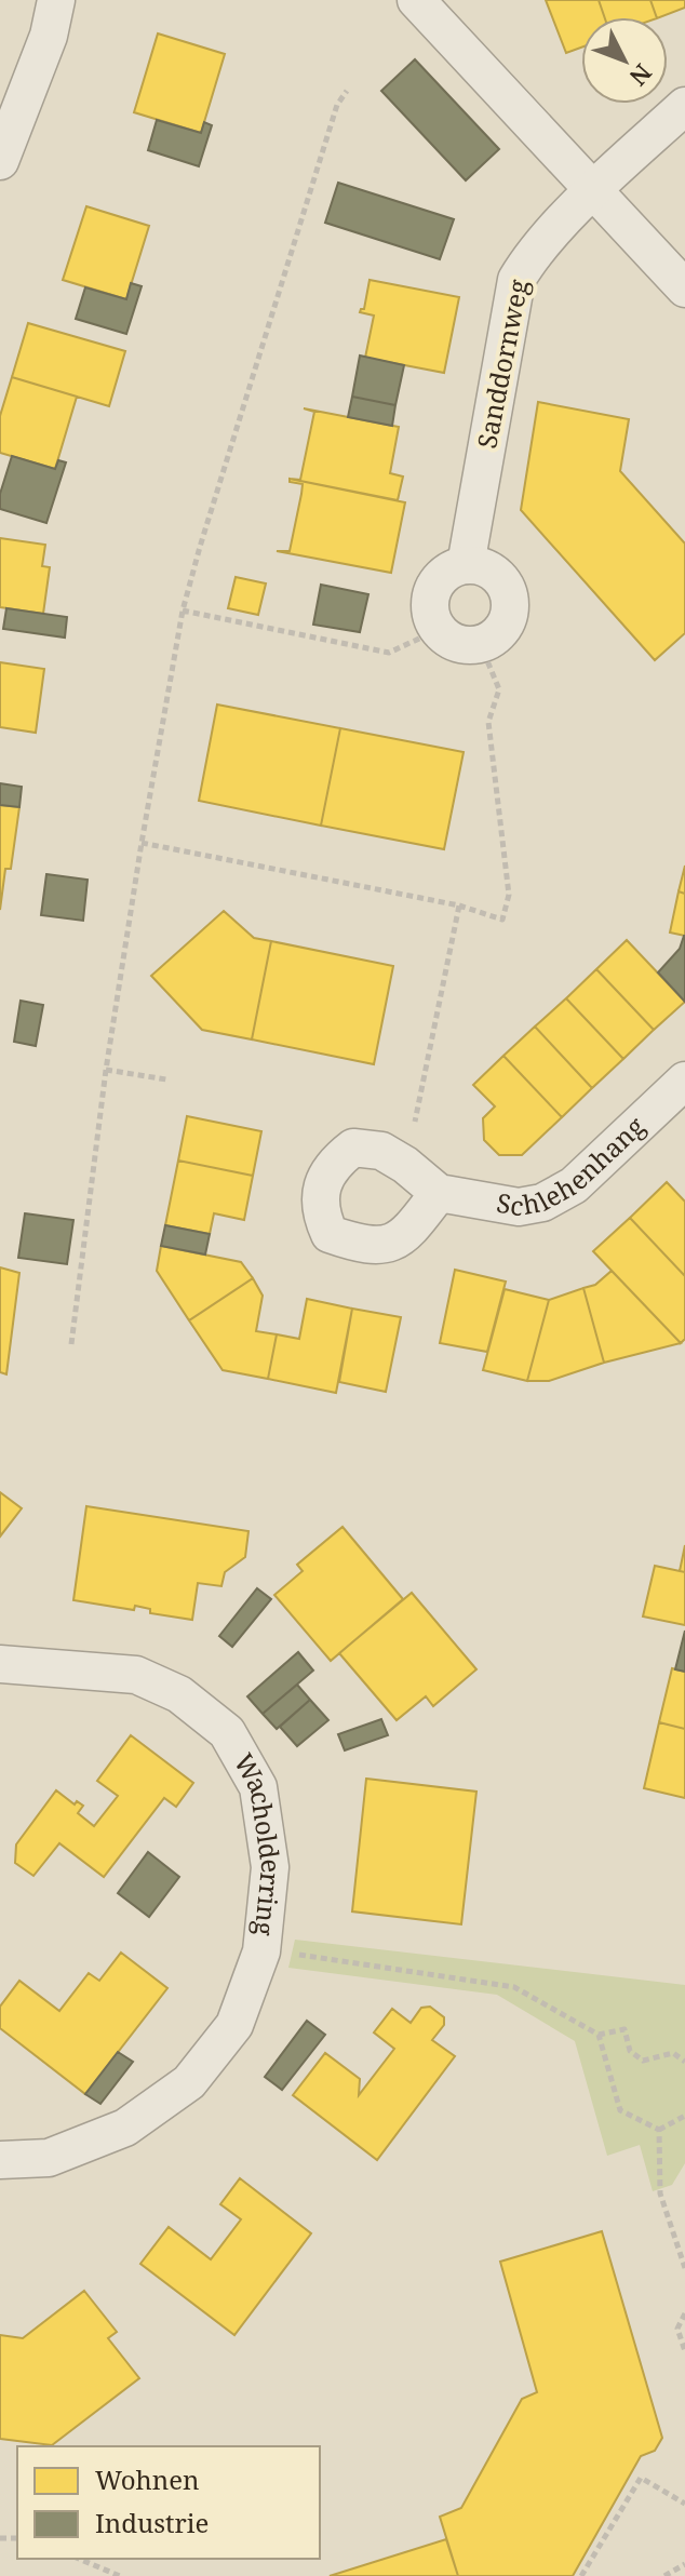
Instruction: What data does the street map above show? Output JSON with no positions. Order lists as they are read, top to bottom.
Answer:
{
  "streets": {
    "street": ["Sanddornweg", "Schlehenhang", "Wacholderring"]
  },
  "legend": ["Wohnen", "Industrie"],
  "north": "bottom right"
}
